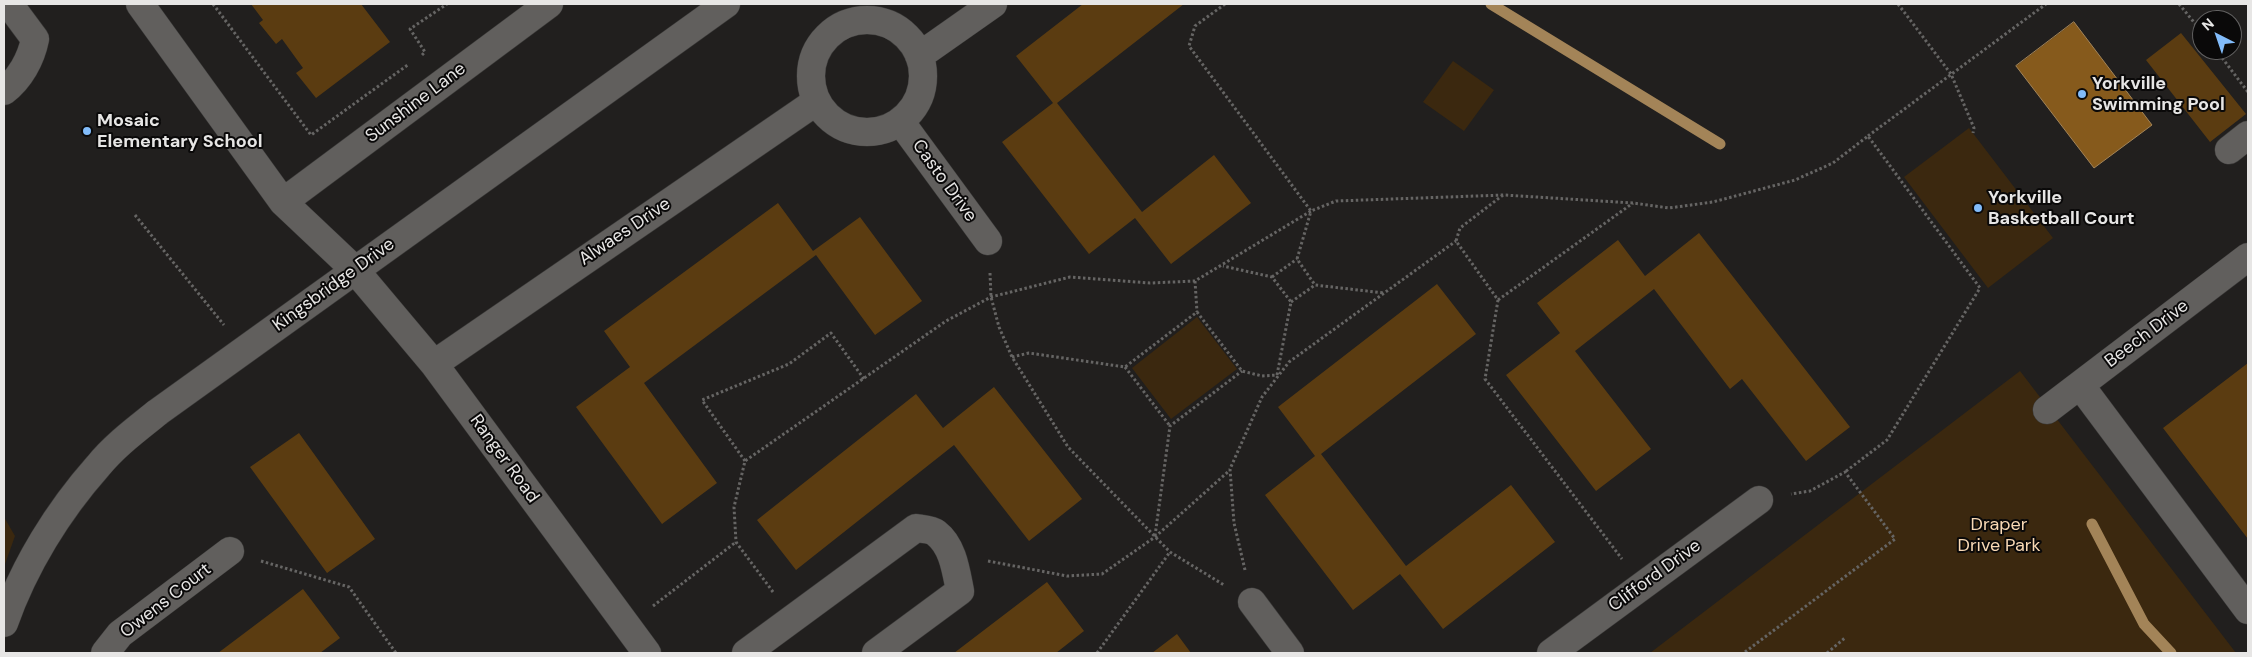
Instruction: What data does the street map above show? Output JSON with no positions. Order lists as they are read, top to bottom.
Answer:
{
  "streets": {
    "street": [
      "Sunshine Lane",
      "Casto Drive",
      "Alwaes Drive",
      "Kingsbridge Drive",
      "Beech Drive",
      "Ranger Road",
      "Clifford Drive",
      "Owens Court"
    ]
  },
  "crossings": [
    ["Sunshine Lane", "Ranger Road"],
    ["Casto Drive", "Alwaes Drive"],
    ["Alwaes Drive", "Ranger Road"],
    ["Kingsbridge Drive", "Ranger Road"]
  ],
  "parks": ["Draper Drive Park"],
  "places": ["Yorkville Swimming Pool", "Mosaic Elementary School", "Yorkville Basketball Court"],
  "north": "top left"
}
